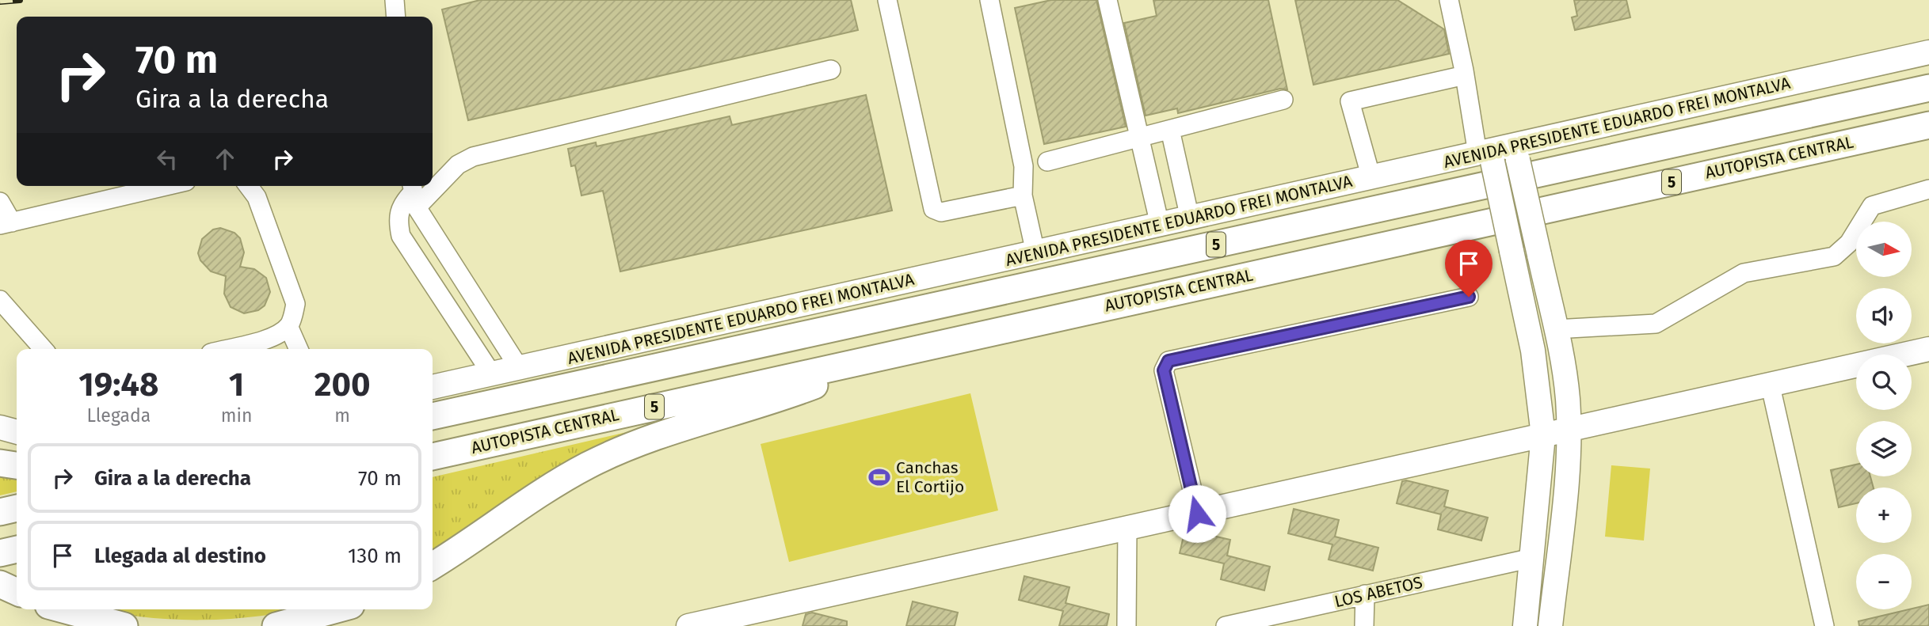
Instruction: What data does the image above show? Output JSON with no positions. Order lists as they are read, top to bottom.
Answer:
{
  "streets": {
    "highway": ["AUTOPISTA CENTRAL", "5"],
    "main road": ["AVENIDA PRESIDENTE EDUARDO FREI MONTALVA"],
    "street": ["LOS ABETOS"]
  },
  "places": {
    "sports": ["Canchas El Cortijo"]
  },
  "north": "right",
  "page": {
    "turn": ["70 m", "Gira a la derecha"],
    "map_buttons": ["+", "−"],
    "eta": [
      "19:48",
      "Llegada",
      "1",
      "min",
      "200",
      "m"
    ],
    "list": [
      {
        "name": "Gira a la derecha",
        "value": "70 m"
      },
      {
        "name": "Llegada al destino",
        "value": "130 m"
      }
    ]
  }
}
